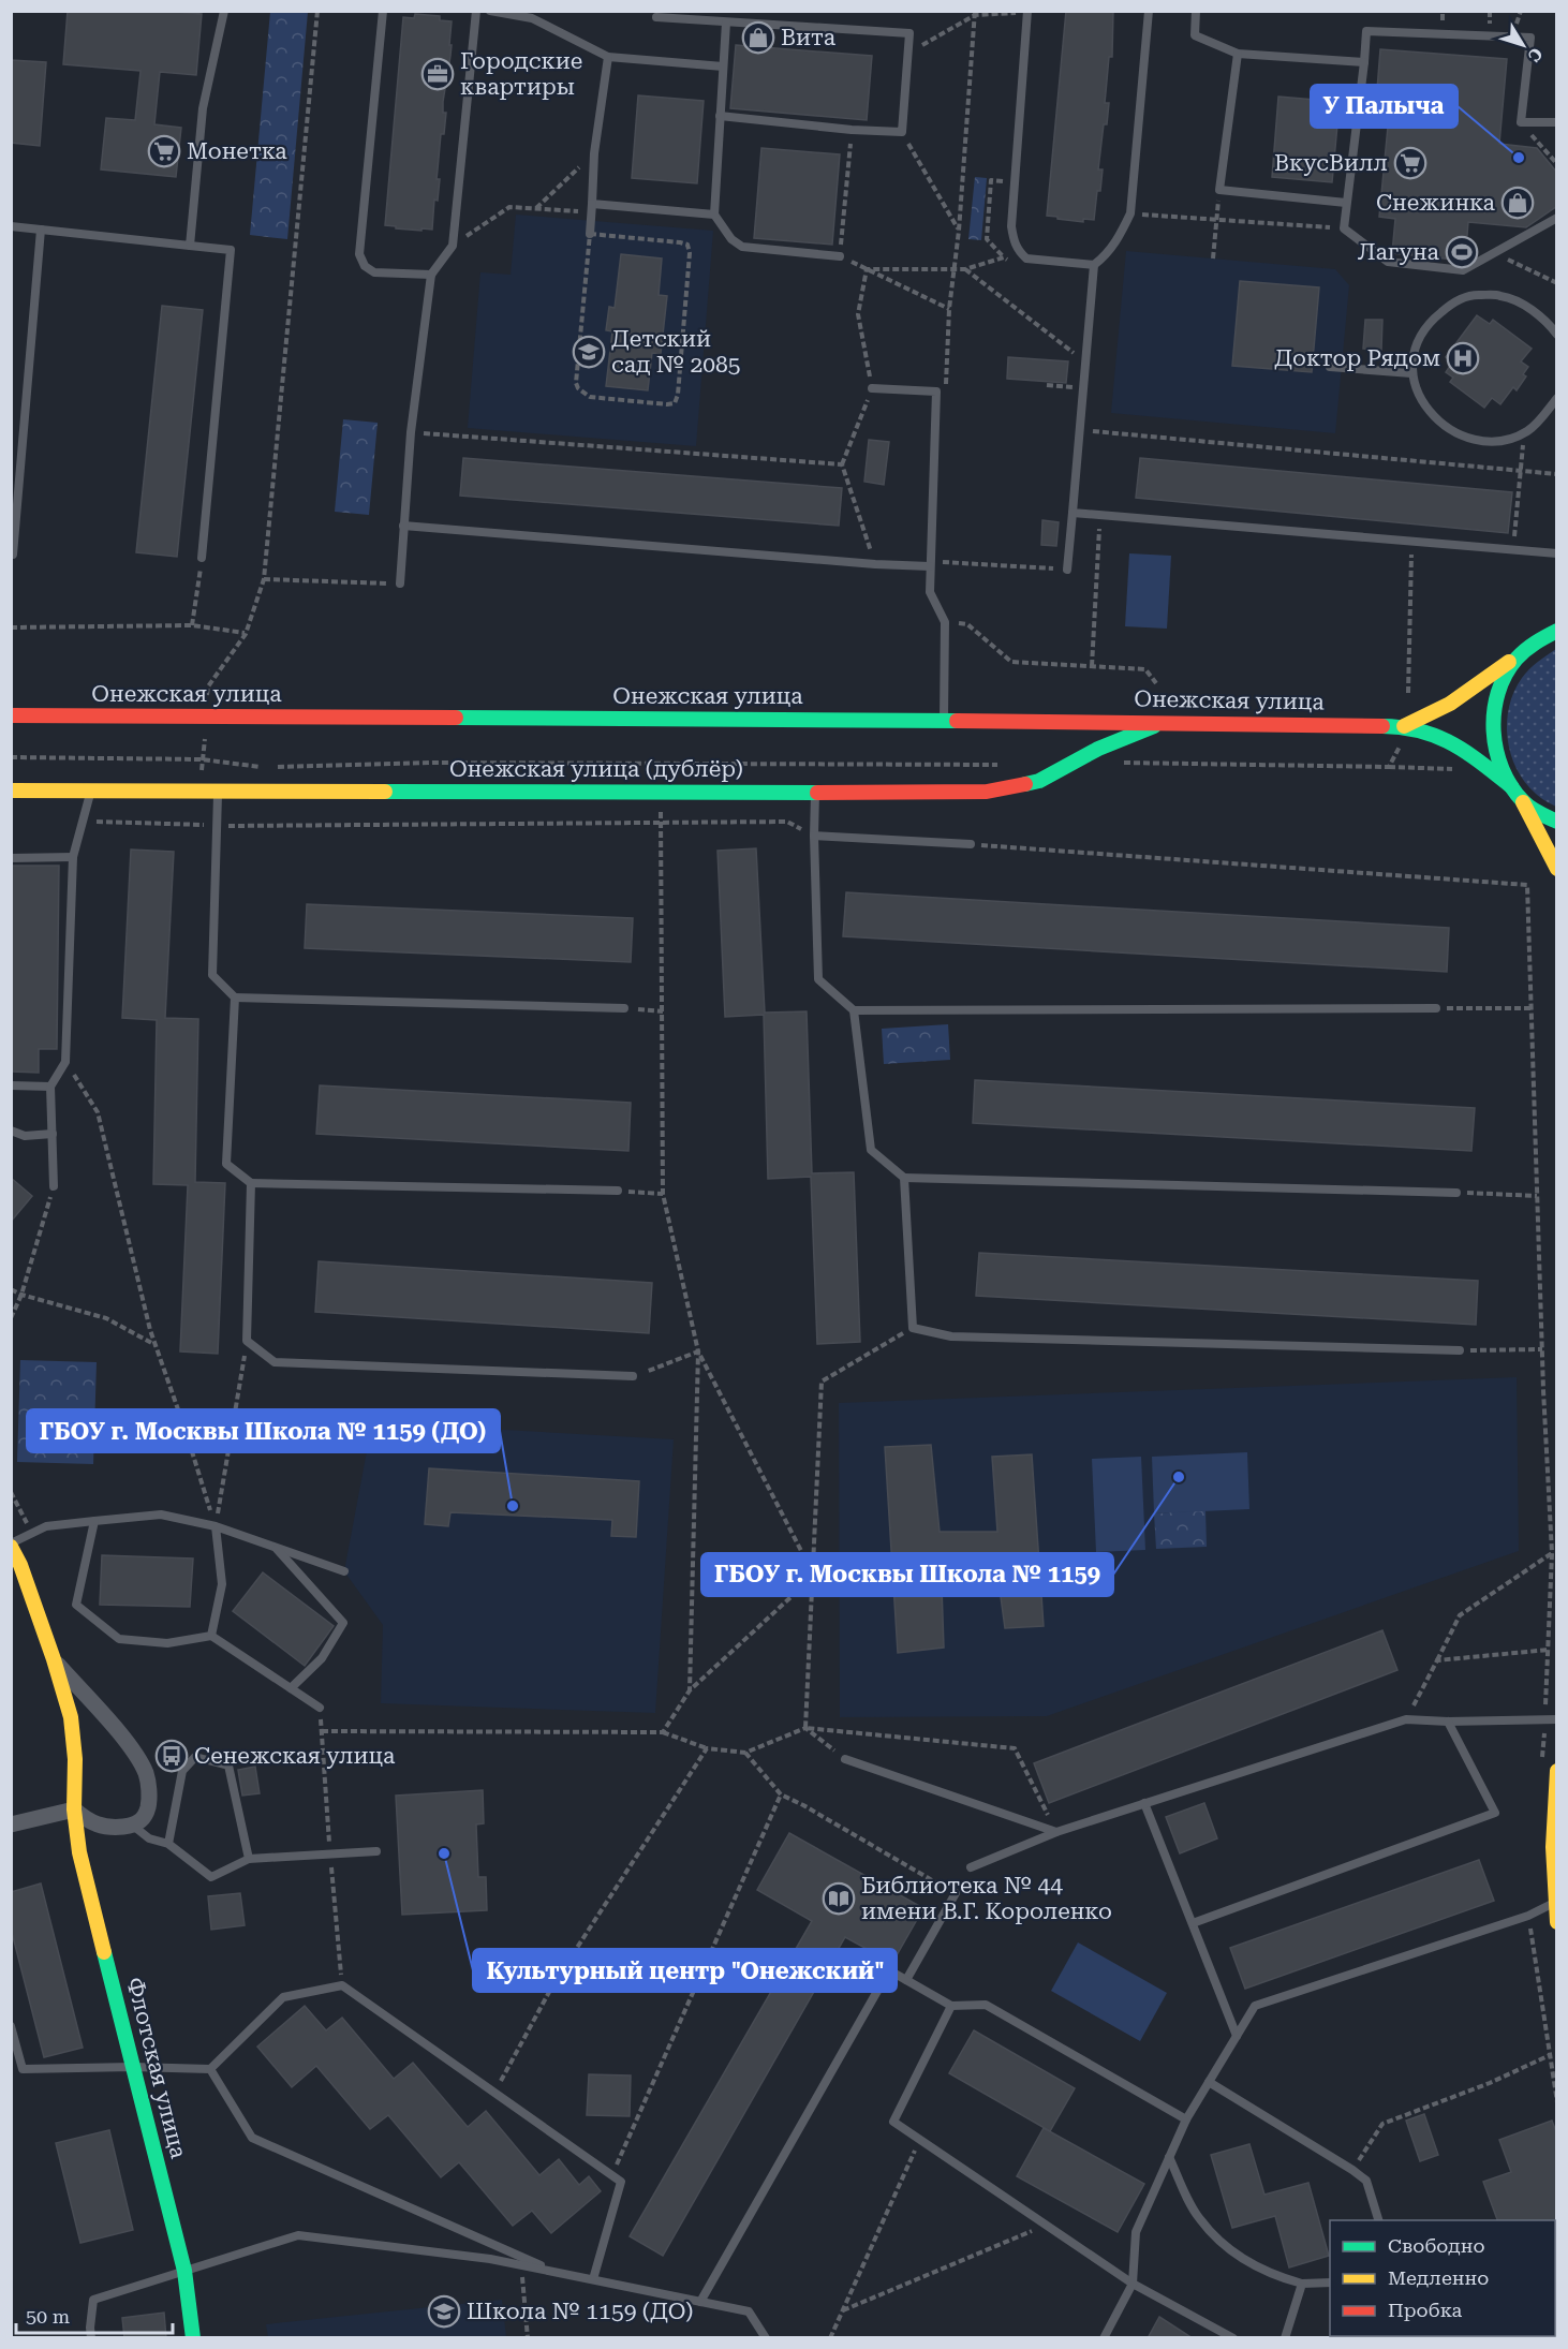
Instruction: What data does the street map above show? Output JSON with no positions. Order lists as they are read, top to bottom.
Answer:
{
  "streets": {
    "main road": ["Онежская улица", "Онежская улица (дублёр)", "Флотская улица"]
  },
  "crossings": [
    ["Онежская улица", "Онежская улица (дублёр)"]
  ],
  "places": {
    "shop": ["Вита", "Снежинка"],
    "office": ["Городские квартиры"],
    "supermarket": ["Монетка", "ВкусВилл"],
    "other": [
      "У Палыча",
      "ГБОУ г. Москвы Школа № 1159",
      "ГБОУ г. Москвы Школа № 1159 (ДО)",
      "Культурный центр \"Онежский\""
    ],
    "sports": ["Лагуна"],
    "school or university": ["Детский сад № 2085", "Школа № 1159 (ДО)"],
    "hospital": ["Доктор Рядом"],
    "bus stop": ["Сенежская улица"],
    "library": ["Библиотека № 44 имени В.Г. Короленко"]
  },
  "legend": ["Свободно", "Медленно", "Пробка"],
  "scale_bar": "50 m",
  "north": "bottom right"
}
